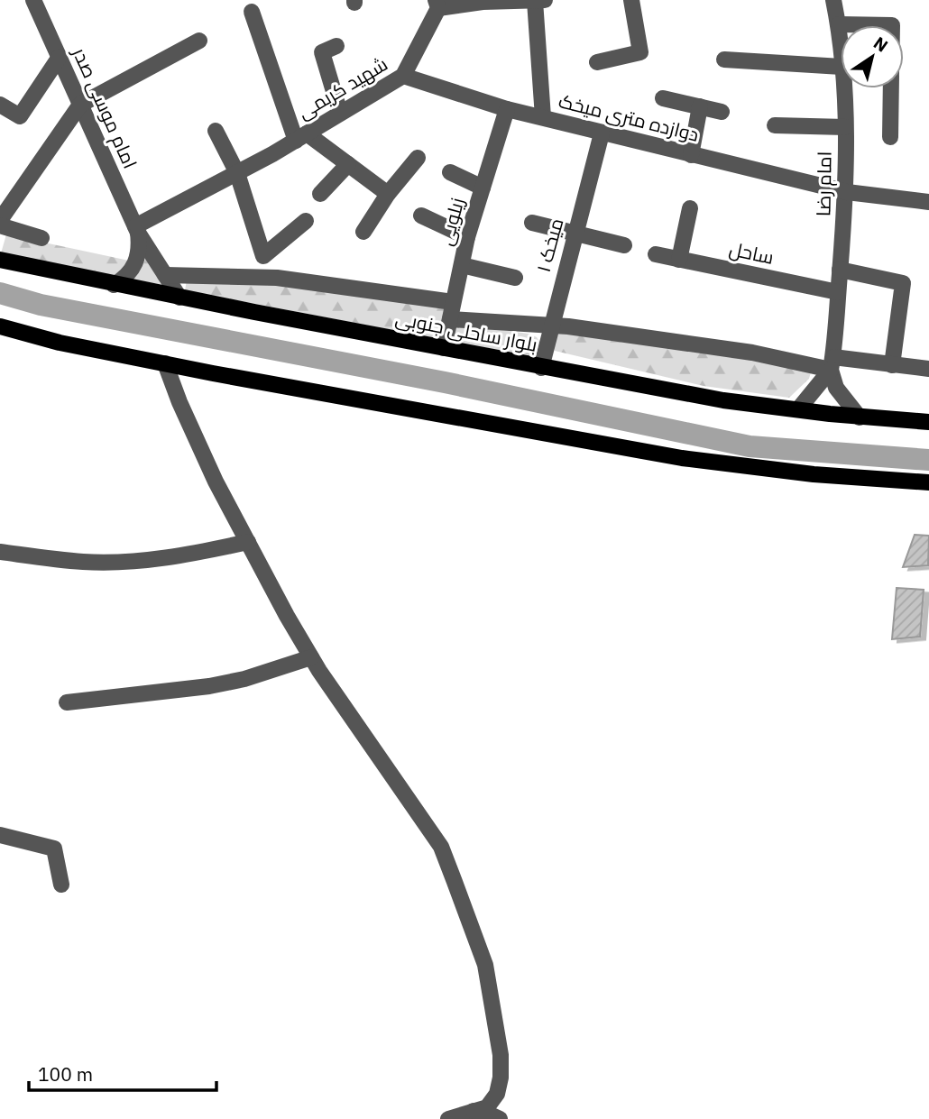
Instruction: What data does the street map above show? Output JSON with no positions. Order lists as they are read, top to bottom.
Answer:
{
  "streets": {
    "main road": ["بلوار ساحلی جنوبی"],
    "street": [
      "شهید کریمی",
      "امام موسی صدر",
      "دوازده متری میخک",
      "امام رضا",
      "زیلویی",
      "میخک ۱",
      "ساحل"
    ]
  },
  "crossings": [
    ["شهید کریمی", "امام موسی صدر"],
    ["شهید کریمی", "دوازده متری میخک"],
    ["امام موسی صدر", "بلوار ساحلی جنوبی"],
    ["دوازده متری میخک", "امام رضا"],
    ["دوازده متری میخک", "زیلویی"],
    ["دوازده متری میخک", "میخک ۱"],
    ["امام رضا", "ساحل"],
    ["زیلویی", "بلوار ساحلی جنوبی"],
    ["میخک ۱", "بلوار ساحلی جنوبی"]
  ],
  "scale_bar": "100 m",
  "north": "top right"
}
